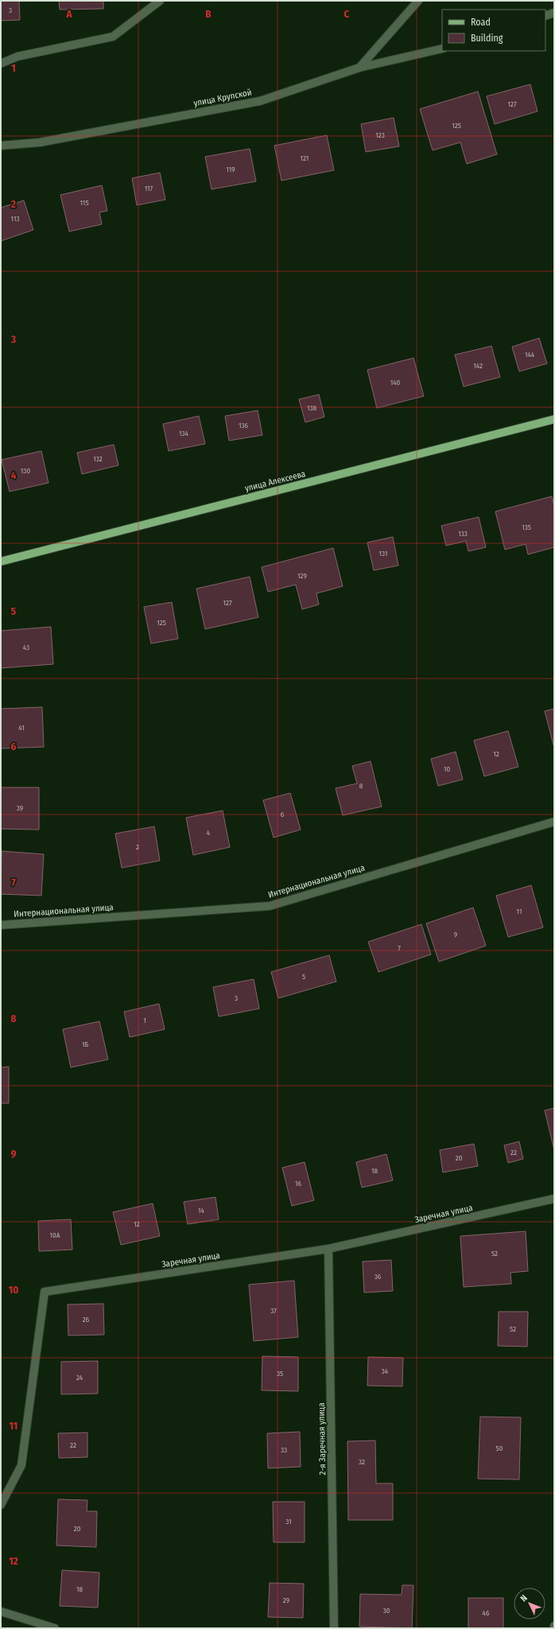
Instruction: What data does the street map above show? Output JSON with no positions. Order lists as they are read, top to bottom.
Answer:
{
  "streets": {
    "main road": ["улица Алексеева"],
    "street": [
      "улица Крупской",
      "Интернациональная улица",
      "Заречная улица",
      "2-я Заречная улица"
    ]
  },
  "crossings": [
    ["Заречная улица", "2-я Заречная улица"]
  ],
  "house_numbers": [
    "3",
    "127",
    "125",
    "123",
    "121",
    "119",
    "117",
    "115",
    "113",
    "144",
    "142",
    "140",
    "138",
    "136",
    "134",
    "132",
    "130",
    "135",
    "133",
    "131",
    "129",
    "127",
    "125",
    "43",
    "41",
    "12",
    "10",
    "8",
    "39",
    "6",
    "4",
    "2",
    "11",
    "9",
    "7",
    "5",
    "3",
    "1",
    "1Б",
    "22",
    "20",
    "18",
    "16",
    "14",
    "12",
    "10А",
    "52",
    "36",
    "37",
    "26",
    "52",
    "34",
    "35",
    "24",
    "22",
    "50",
    "33",
    "32",
    "31",
    "20",
    "18",
    "29",
    "30",
    "46"
  ],
  "legend": ["Road", "Building"],
  "north": "top left",
  "grid": {
    "columns": ["A", "B", "C"],
    "rows": [
      "1",
      "2",
      "3",
      "4",
      "5",
      "6",
      "7",
      "8",
      "9",
      "10",
      "11",
      "12"
    ]
  }
}
